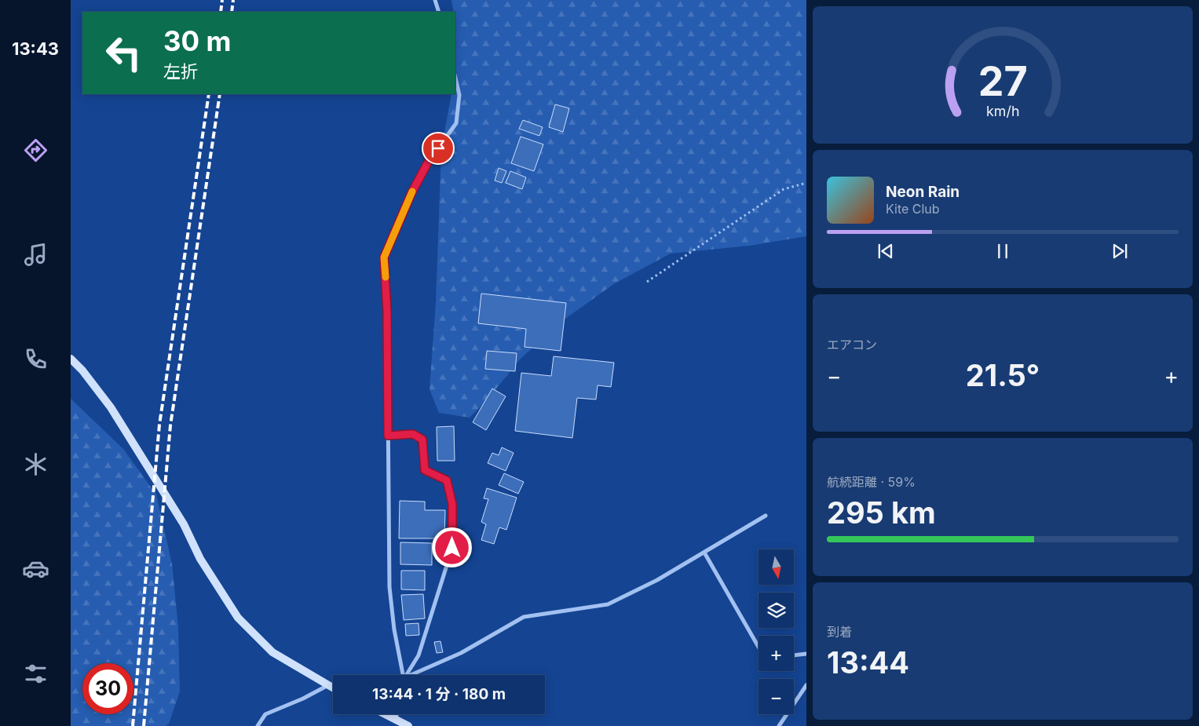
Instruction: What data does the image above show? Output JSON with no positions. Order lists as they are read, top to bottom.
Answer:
{
  "north": "bottom",
  "page": {
    "tabs": "13:43",
    "turn": ["30 m", "左折"],
    "song": ["Neon Rain", "Kite Club"],
    "tile": [
      "エアコン",
      ["航続距離 · 59%", "295 km"],
      ["到着", "13:44"]
    ],
    "heat": ["−", "21.5°", "+"],
    "map_buttons": ["+", "−"],
    "limit": "30",
    "trip": "13:44 · 1 分 · 180 m",
    "gauge": ["27", "km/h"]
  }
}
